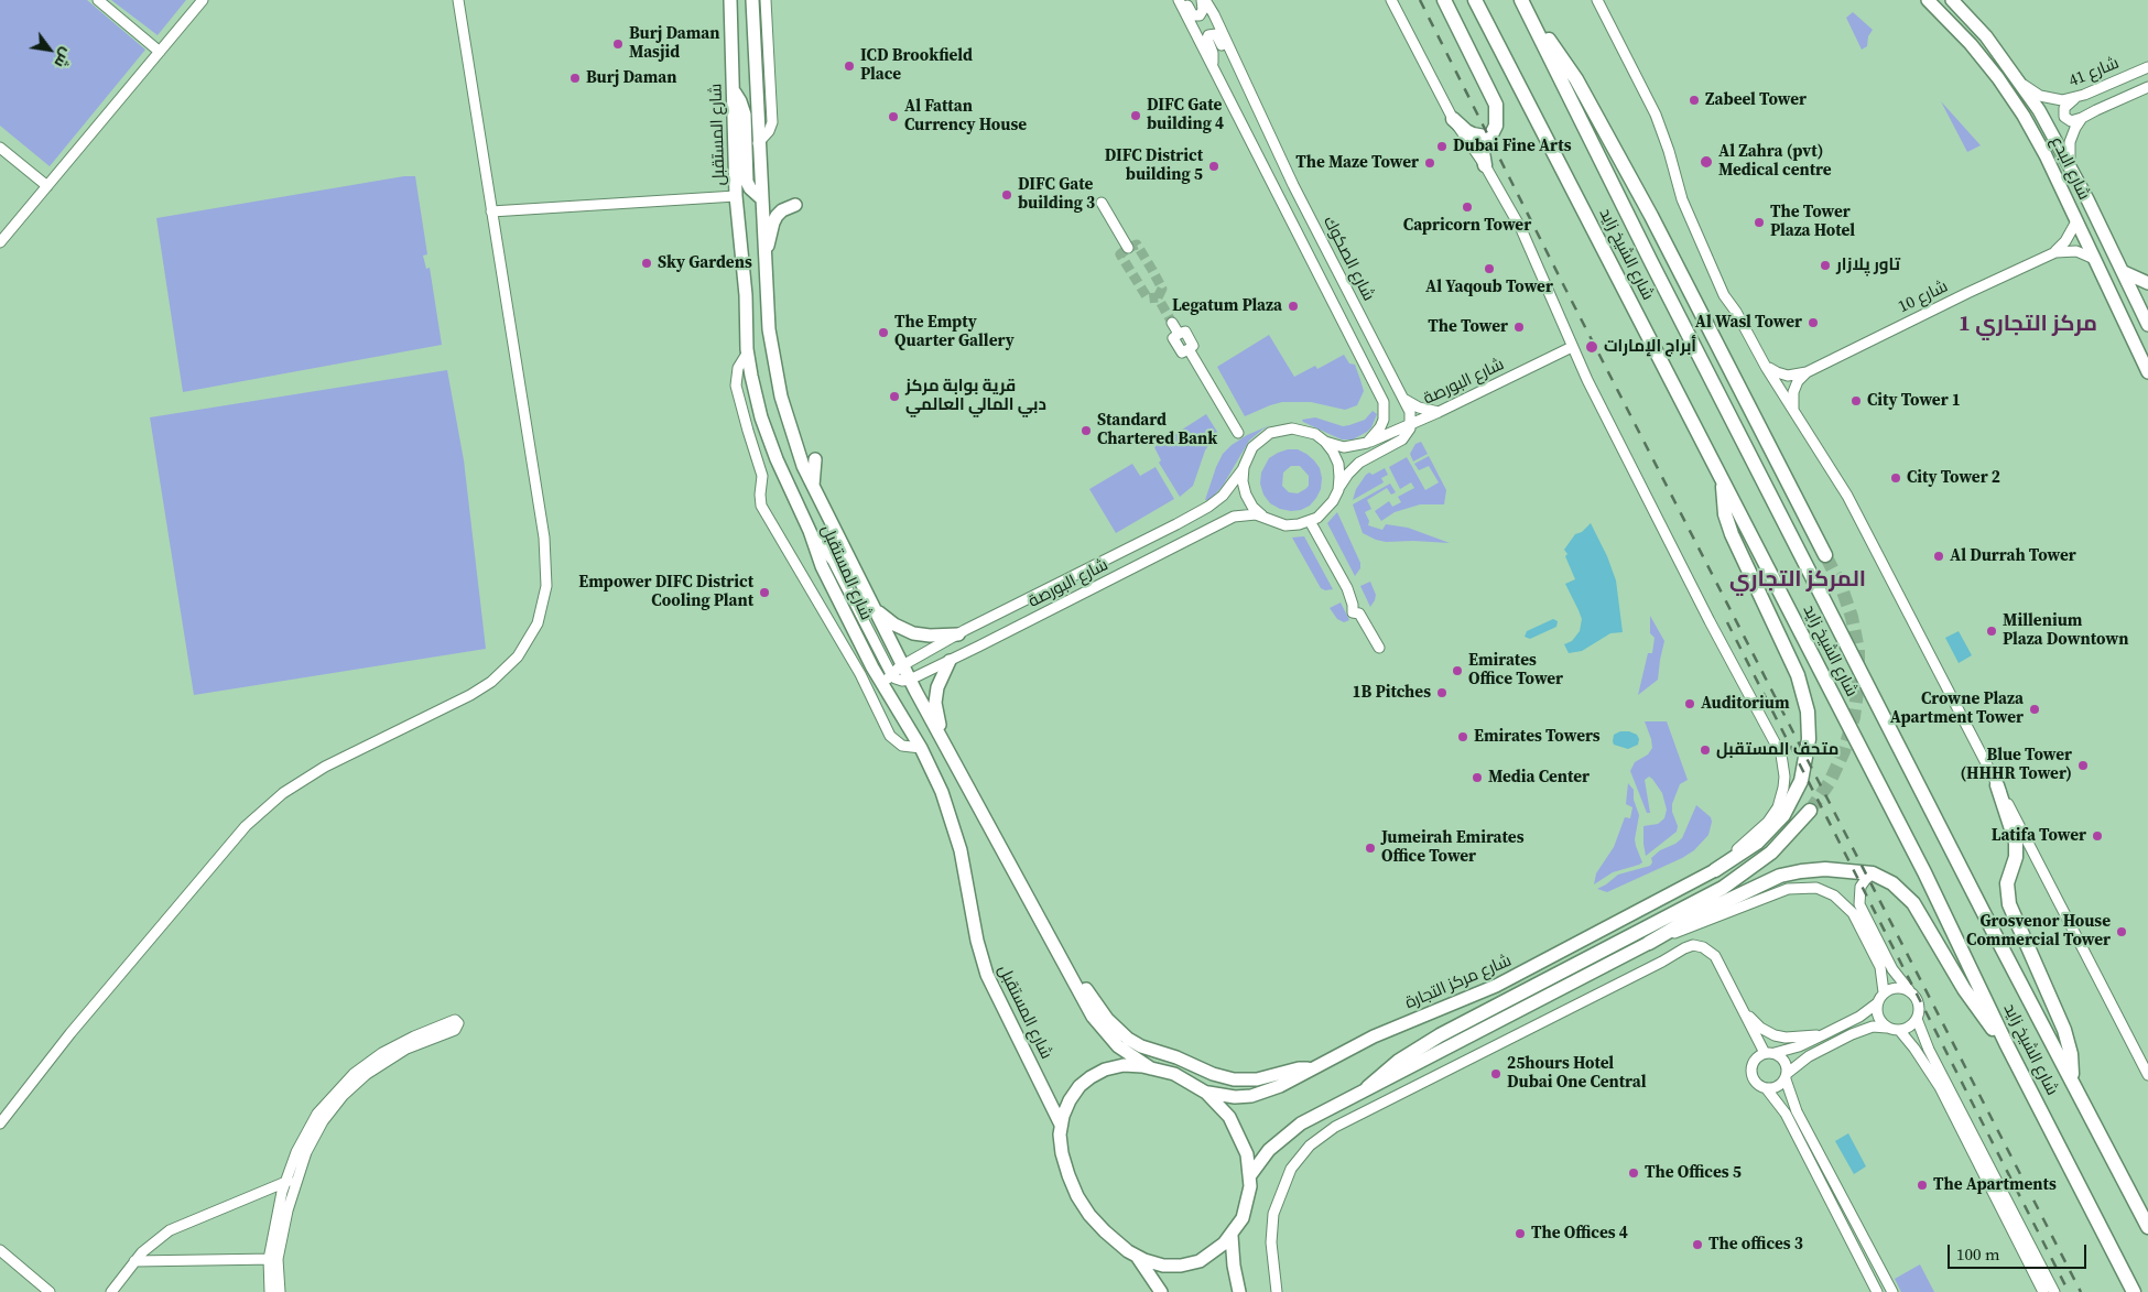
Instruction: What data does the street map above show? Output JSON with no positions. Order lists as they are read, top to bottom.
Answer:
{
  "streets": {
    "highway": ["شارع الشيخ زايد"],
    "main road": ["شارع المستقبل", "شارع البدع", "شارع مركز التجارة"],
    "street": [
      "شارع 41",
      "شارع الصكوك",
      "شارع 10",
      "شارع البورصة"
    ]
  },
  "crossings": [
    ["شارع 41", "شارع البدع"],
    ["شارع المستقبل", "شارع البورصة"],
    ["شارع المستقبل", "شارع مركز التجارة"],
    ["شارع البدع", "شارع 10"],
    ["شارع الصكوك", "شارع البورصة"]
  ],
  "districts": ["مركز التجاري 1", "المركز التجاري"],
  "places": [
    "Burj Daman Masjid",
    "ICD Brookfield Place",
    "Burj Daman",
    "Zabeel Tower",
    "DIFC Gate building 4",
    "Al Fattan Currency House",
    "Dubai Fine Arts",
    "Al Zahra (pvt) Medical centre",
    "The Maze Tower",
    "DIFC District building 5",
    "DIFC Gate building 3",
    "Capricorn Tower",
    "The Tower Plaza Hotel",
    "Sky Gardens",
    "تاور پلازار",
    "Al Yaqoub Tower",
    "Legatum Plaza",
    "Al Wasl Tower",
    "The Tower",
    "The Empty Quarter Gallery",
    "أبراج الإمارات",
    "قرية بوابة مركز دبي المالي العالمي",
    "City Tower 1",
    "Standard Chartered Bank",
    "City Tower 2",
    "Al Durrah Tower",
    "Empower DIFC District Cooling Plant",
    "Millenium Plaza Downtown",
    "Emirates Office Tower",
    "1B Pitches",
    "Auditorium",
    "Crowne Plaza Apartment Tower",
    "Emirates Towers",
    "متحف المستقبل",
    "Blue Tower (HHHR Tower)",
    "Media Center",
    "Latifa Tower",
    "Jumeirah Emirates Office Tower",
    "Grosvenor House Commercial Tower",
    "25hours Hotel Dubai One Central",
    "The Offices 5",
    "The Apartments",
    "The Offices 4",
    "The offices 3"
  ],
  "scale_bar": "100 m",
  "north": "bottom right"
}
